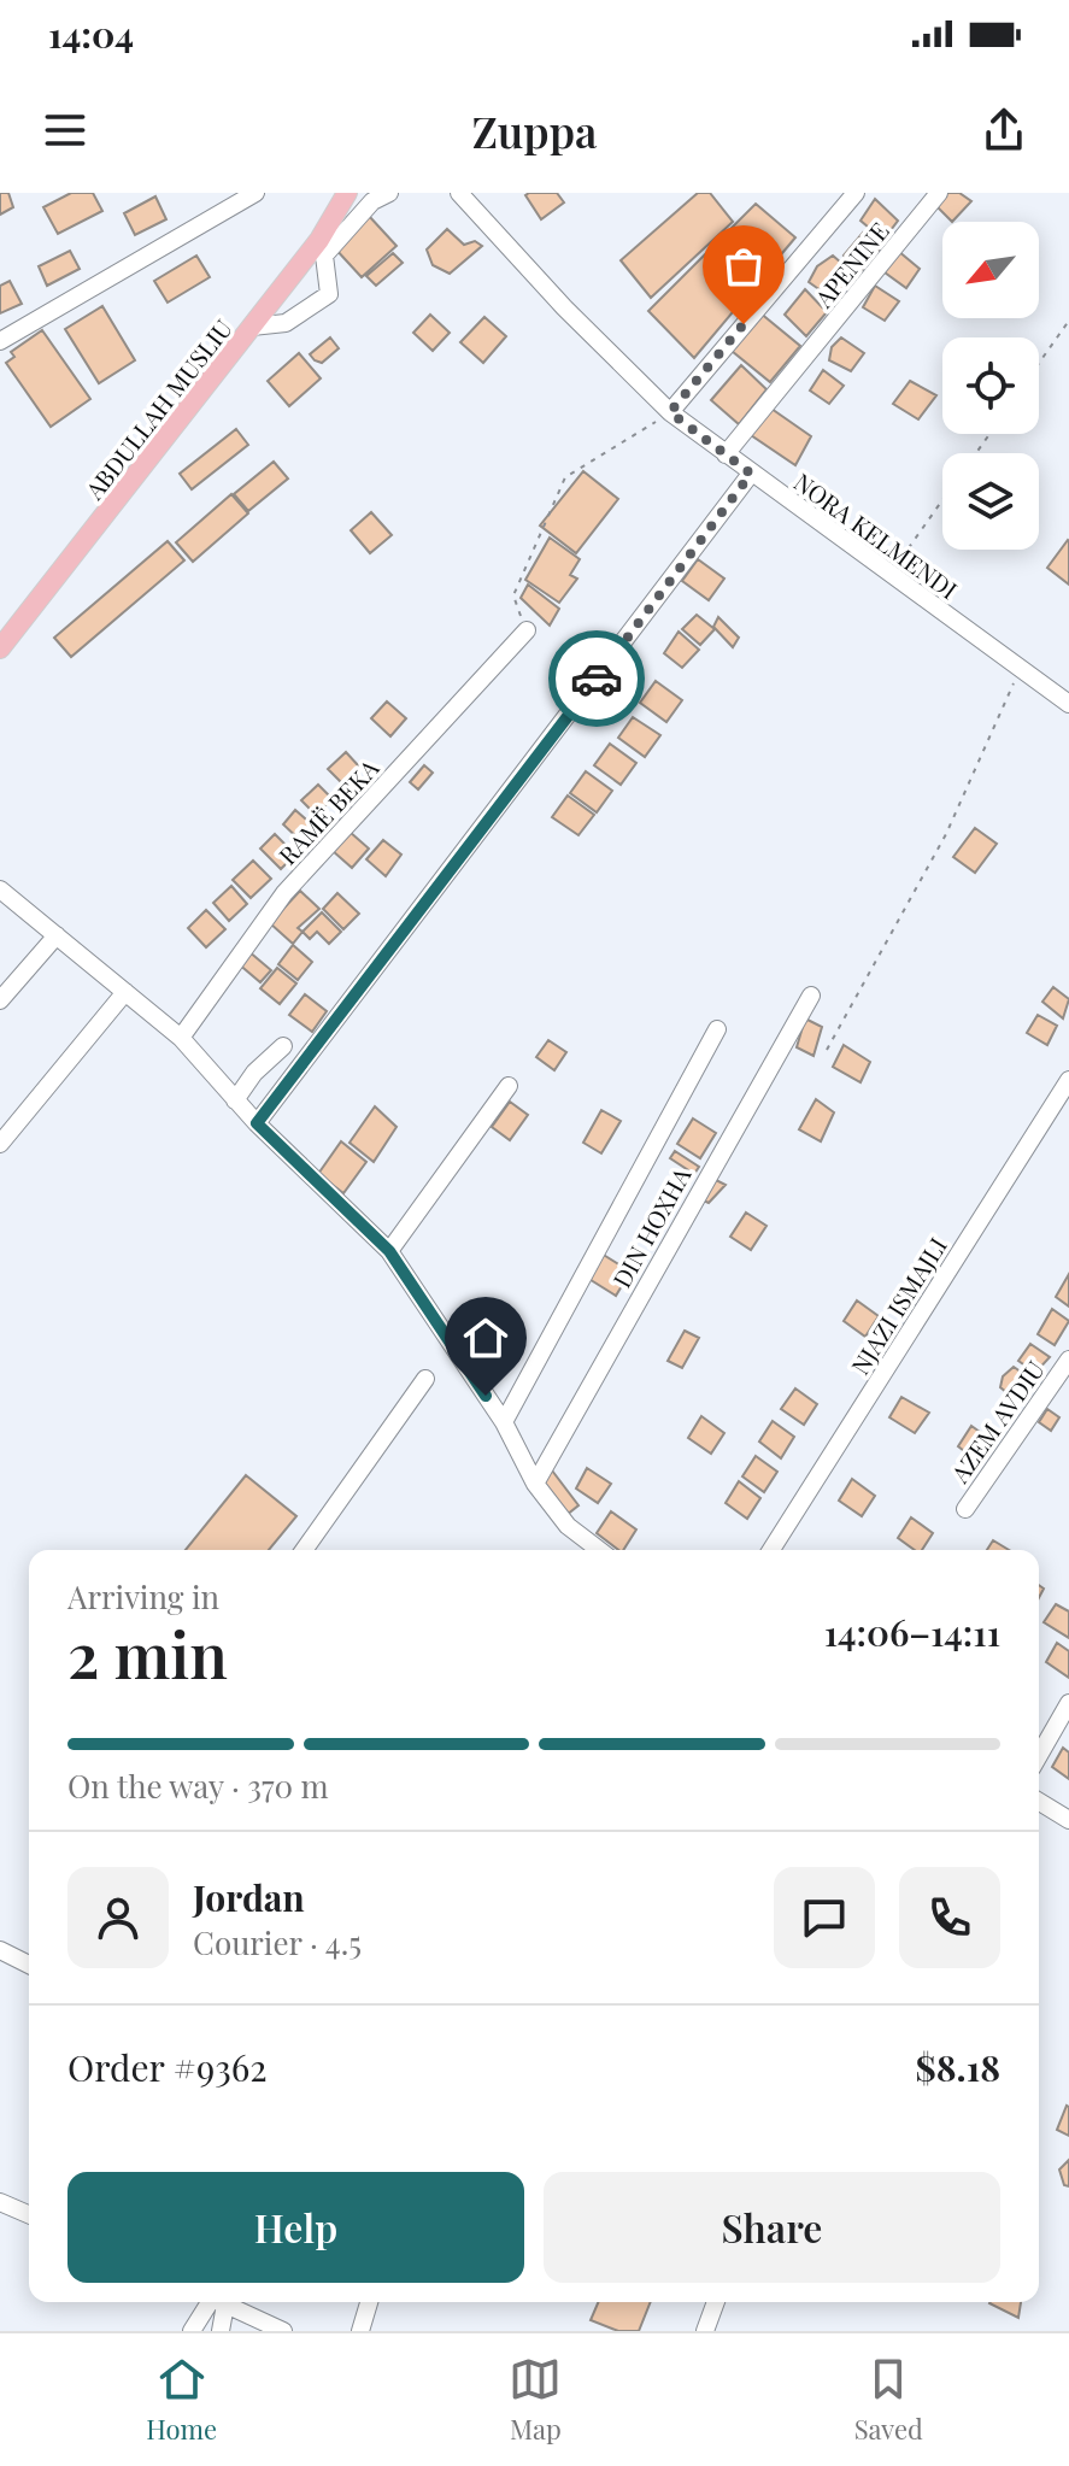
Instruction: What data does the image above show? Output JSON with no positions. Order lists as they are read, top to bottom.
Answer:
{
  "streets": {
    "main road": ["ABDULLAH MUSLIU"],
    "street": [
      "APENINE",
      "NORA KELMENDI",
      "RAMË BEKA",
      "DIN HOXHA",
      "NJAZI ISMAJLI",
      "AZEM AVDIU"
    ]
  },
  "crossings": [
    ["APENINE", "NORA KELMENDI"]
  ],
  "north": "bottom left",
  "page": {
    "status": "14:04",
    "header": "Zuppa",
    "heading": ["2 min", "Arriving in", "14:06–14:11"],
    "panel": [
      "Jordan",
      "Courier · 4.5",
      "Order #9362",
      "$8.18"
    ],
    "bar": "On the way · 370 m",
    "buttons": ["Help", "Share"],
    "tabs": ["Home", "Map", "Saved"]
  }
}
